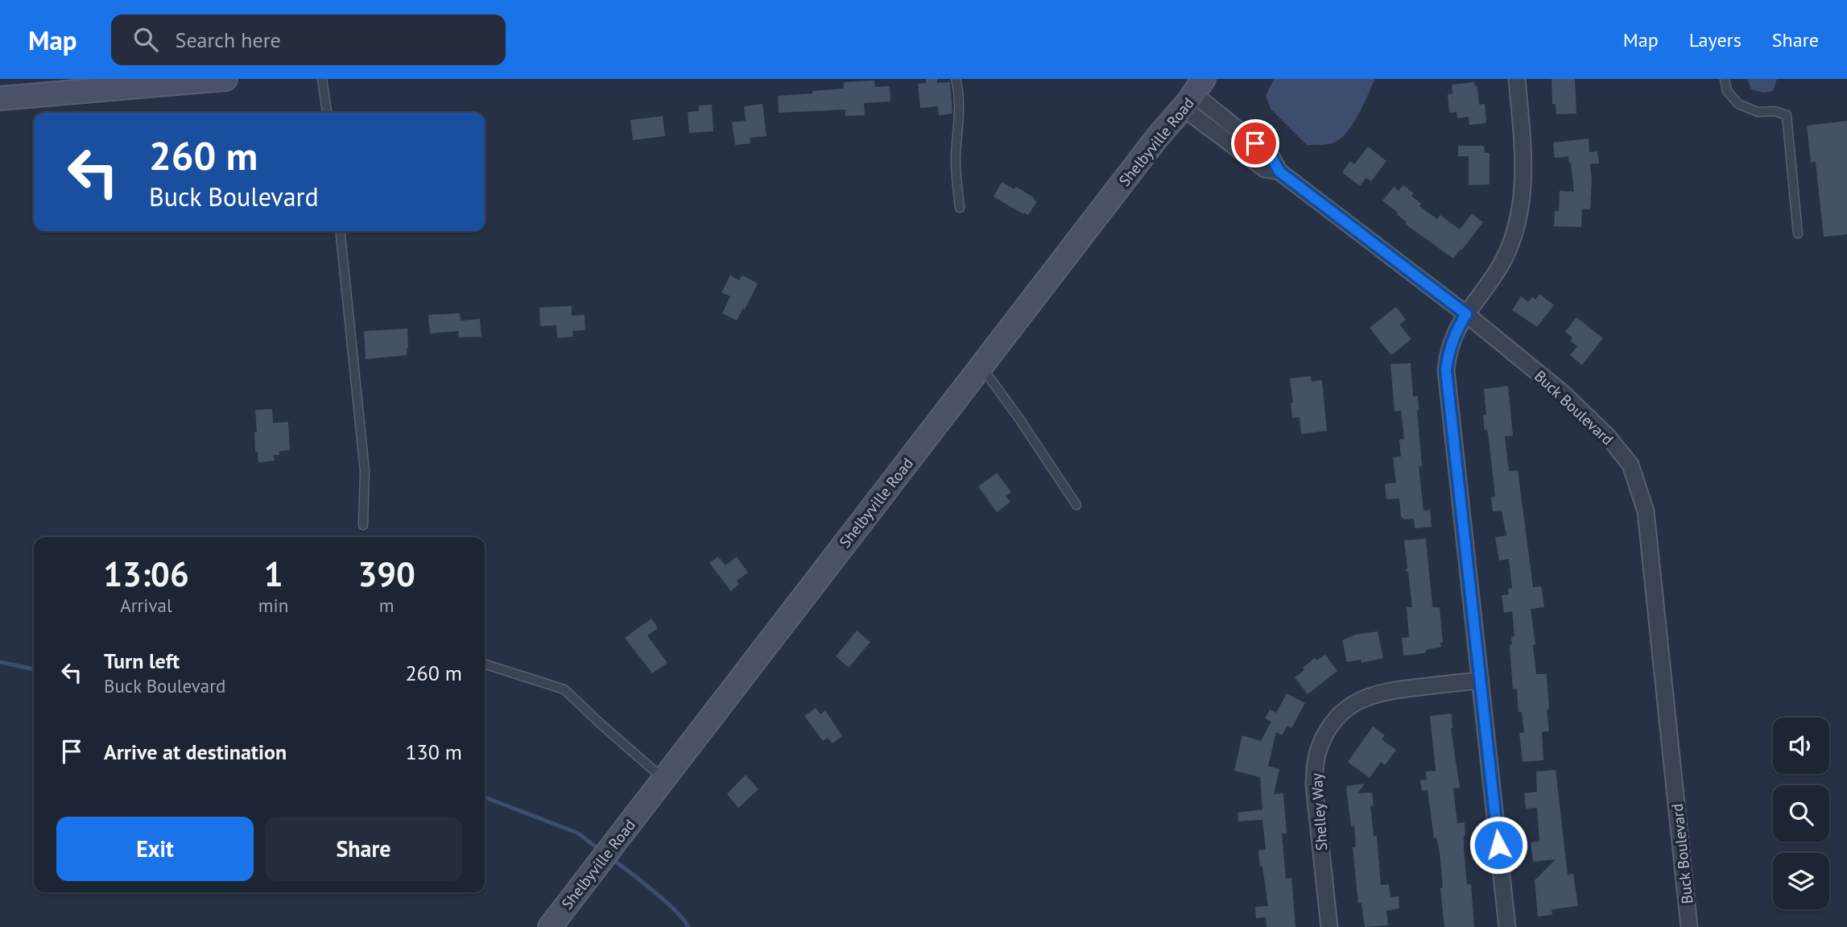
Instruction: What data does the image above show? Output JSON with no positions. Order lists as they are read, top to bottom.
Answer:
{
  "streets": {
    "main road": ["Shelbyville Road"],
    "street": ["Buck Boulevard", "Shelley Way"]
  },
  "crossings": [
    ["Shelbyville Road", "Buck Boulevard"]
  ],
  "page": {
    "header": "Map",
    "search": "Search here",
    "nav": ["Map", "Layers", "Share"],
    "turn": ["260 m", "Buck Boulevard"],
    "eta": [
      "13:06",
      "Arrival",
      "1",
      "min",
      "390",
      "m"
    ],
    "list": [
      {
        "name": "Turn left",
        "note": "Buck Boulevard",
        "value": "260 m"
      },
      {
        "name": "Arrive at destination",
        "value": "130 m"
      }
    ],
    "buttons": ["Exit", "Share"]
  }
}
